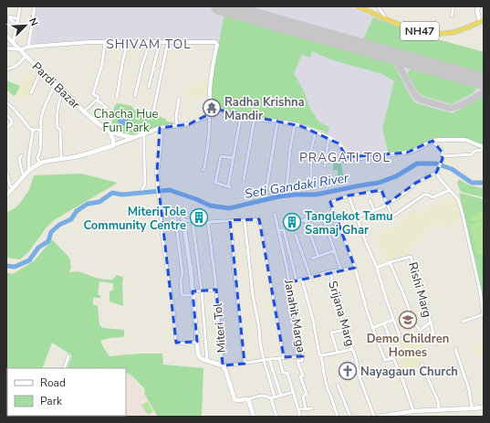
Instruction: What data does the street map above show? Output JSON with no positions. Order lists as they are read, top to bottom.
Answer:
{
  "streets": {
    "highway": ["NH47"],
    "main road": ["Pardi Bazar", "Miteri Tol"],
    "street": ["Rishi Marg", "Srijana Marg", "Janahit Marga"]
  },
  "districts": ["SHIVAM TOL", "PRAGATI TOL"],
  "water": ["Seti Gandaki River"],
  "parks": ["Chacha Hue Fun Park"],
  "places": {
    "temple": ["Radha Krishna Mandir"],
    "building": ["Miteri Tole Community Centre", "Tanglekot Tamu Samaj Ghar"],
    "school or university": ["Demo Children Homes"],
    "church": ["Nayagaun Church"]
  },
  "legend": ["Road", "Park"],
  "north": "top right"
}
